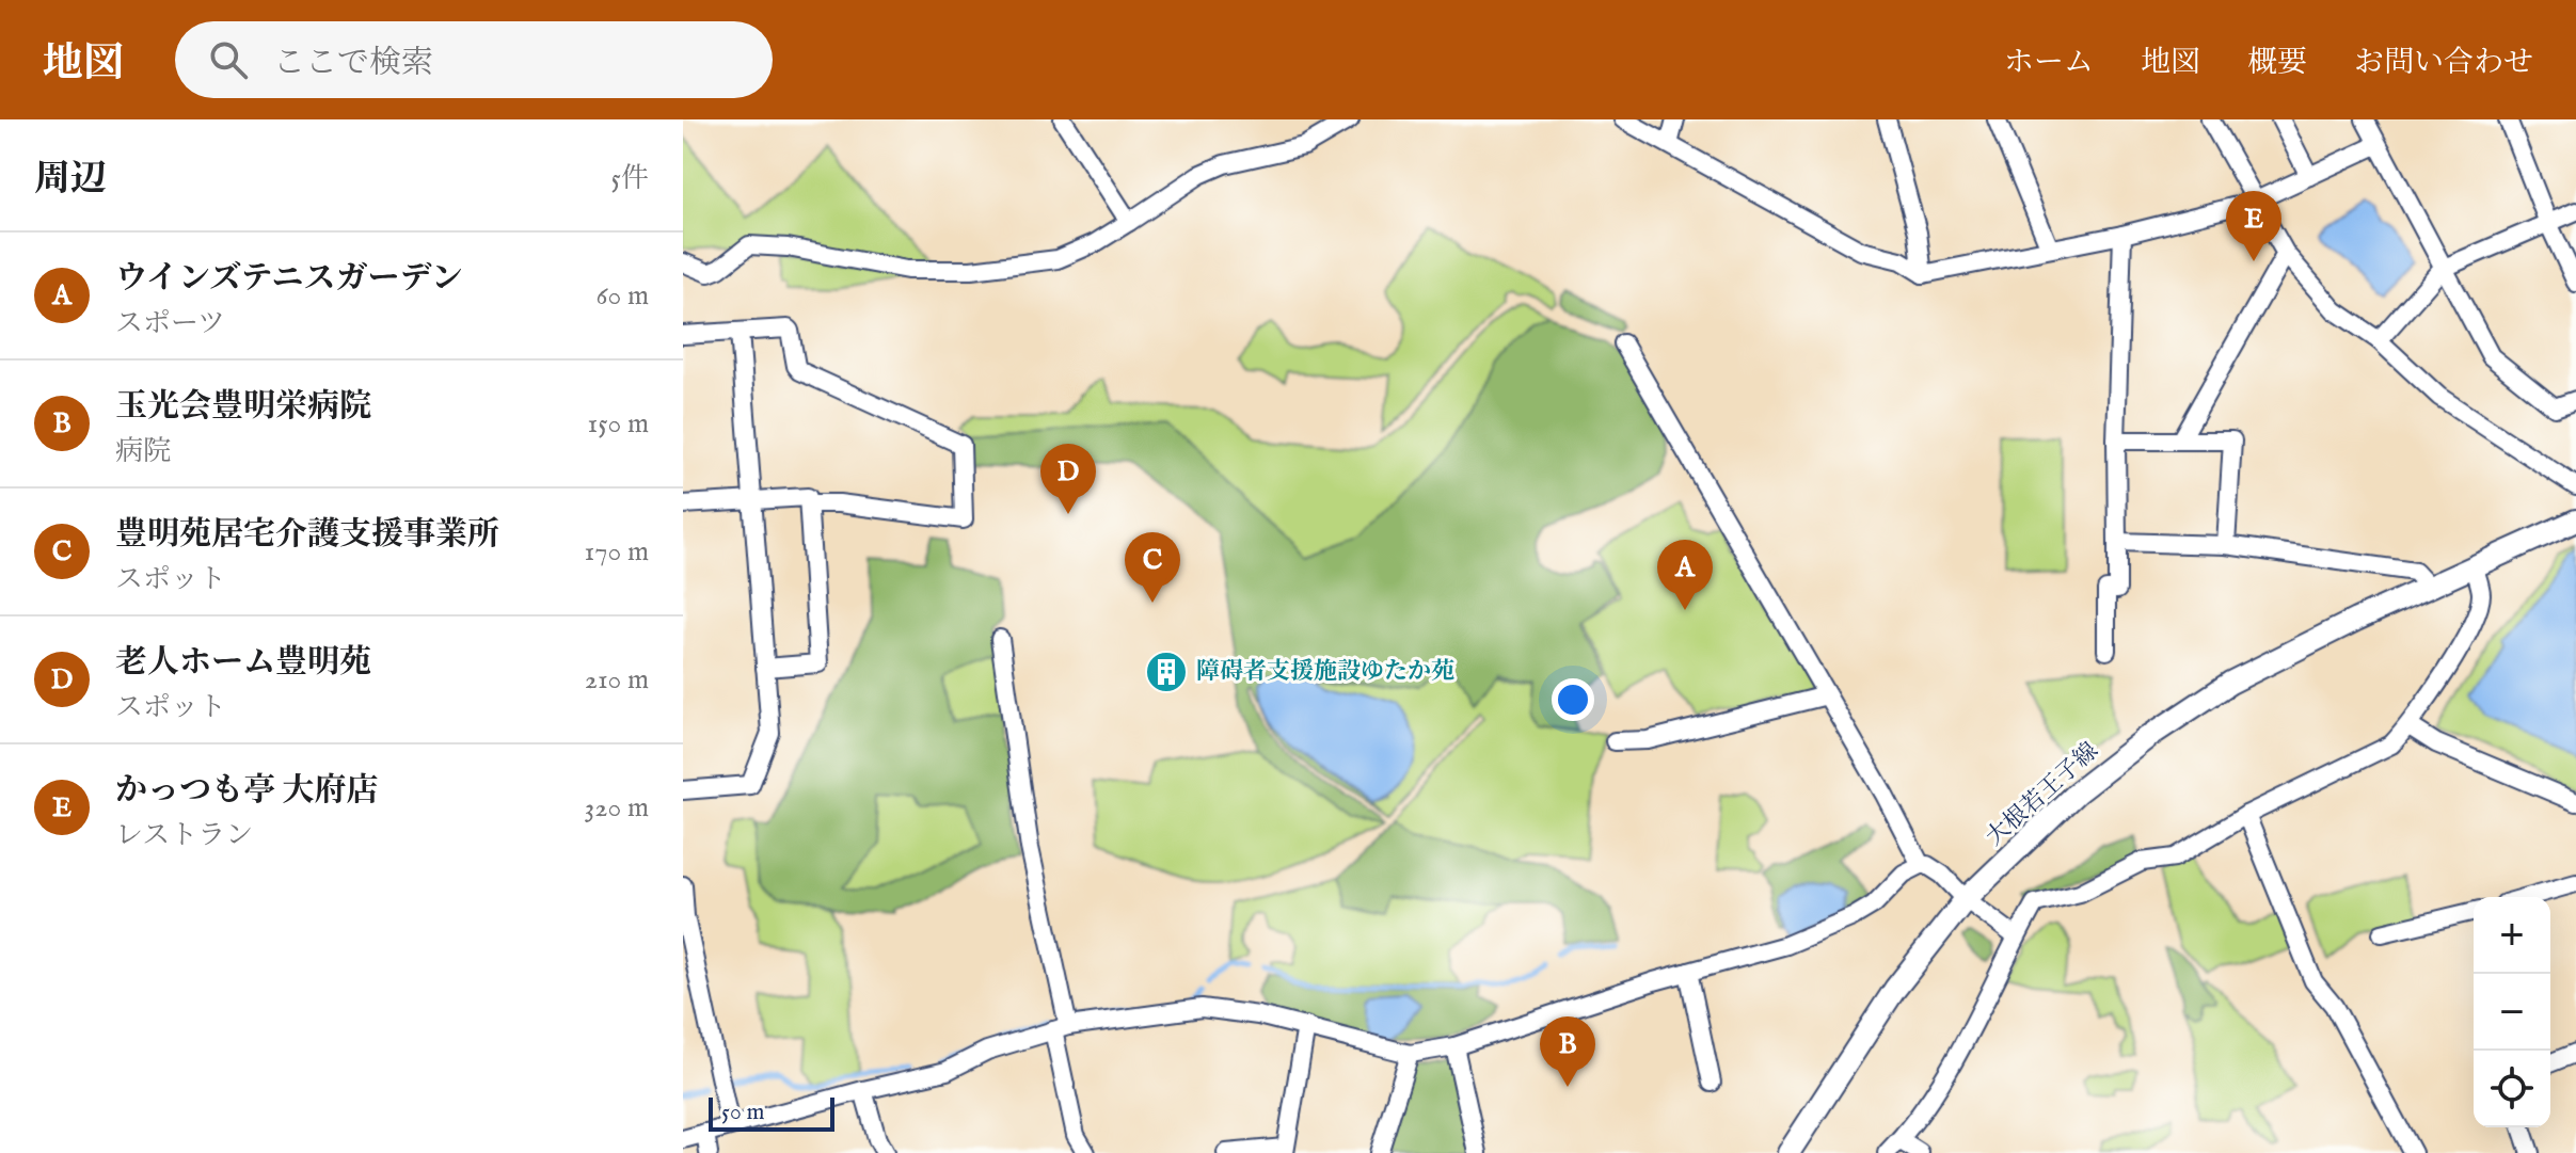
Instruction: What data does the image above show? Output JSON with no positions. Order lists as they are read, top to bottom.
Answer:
{
  "streets": {
    "street": ["大根若王子線"]
  },
  "places": {
    "building": ["障碍者支援施設ゆたか苑"]
  },
  "scale_bar": "50 m",
  "page": {
    "header": "地図",
    "search": "ここで検索",
    "nav": [
      "ホーム",
      "地図",
      "概要",
      "お問い合わせ"
    ],
    "heading": ["周辺", "5件"],
    "pins": [
      "E",
      "D",
      "C",
      "A",
      "B"
    ],
    "list": [
      {
        "mark": "A",
        "name": "ウインズテニスガーデン",
        "note": "スポーツ",
        "value": "60 m"
      },
      {
        "mark": "B",
        "name": "玉光会豊明栄病院",
        "note": "病院",
        "value": "150 m"
      },
      {
        "mark": "C",
        "name": "豊明苑居宅介護支援事業所",
        "note": "スポット",
        "value": "170 m"
      },
      {
        "mark": "D",
        "name": "老人ホーム豊明苑",
        "note": "スポット",
        "value": "210 m"
      },
      {
        "mark": "E",
        "name": "かっつも亭 大府店",
        "note": "レストラン",
        "value": "320 m"
      }
    ],
    "map_buttons": ["+", "−"],
    "scale": "50 m"
  }
}
